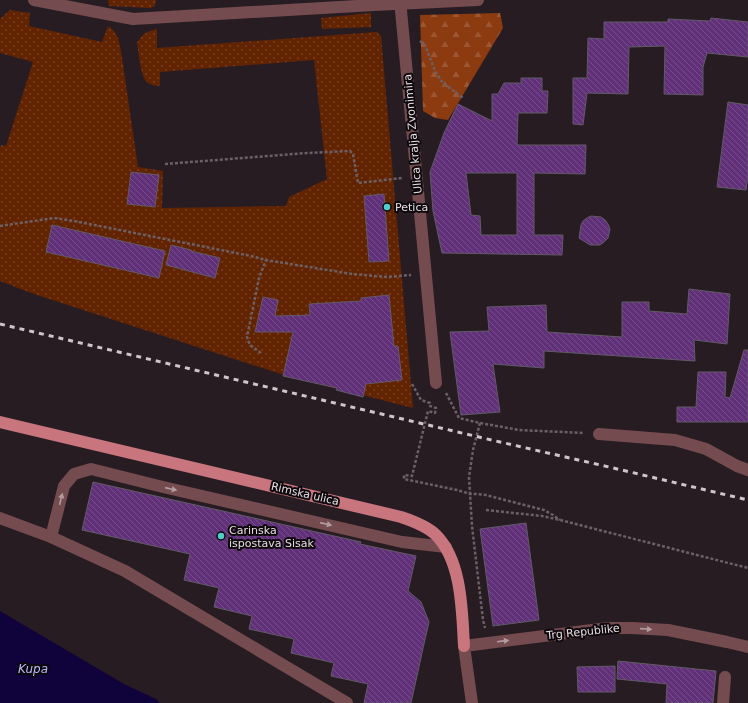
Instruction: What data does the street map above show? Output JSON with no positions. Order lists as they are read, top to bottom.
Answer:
{
  "streets": {
    "main road": ["Rimska ulica"],
    "street": ["Ulica kralja Zvonimira", "Trg Republike"]
  },
  "crossings": [
    ["Rimska ulica", "Trg Republike"]
  ],
  "one_way": ["Trg Republike"],
  "water": ["Kupa"],
  "places": ["Petica", "Carinska ispostava Sisak"]
}
